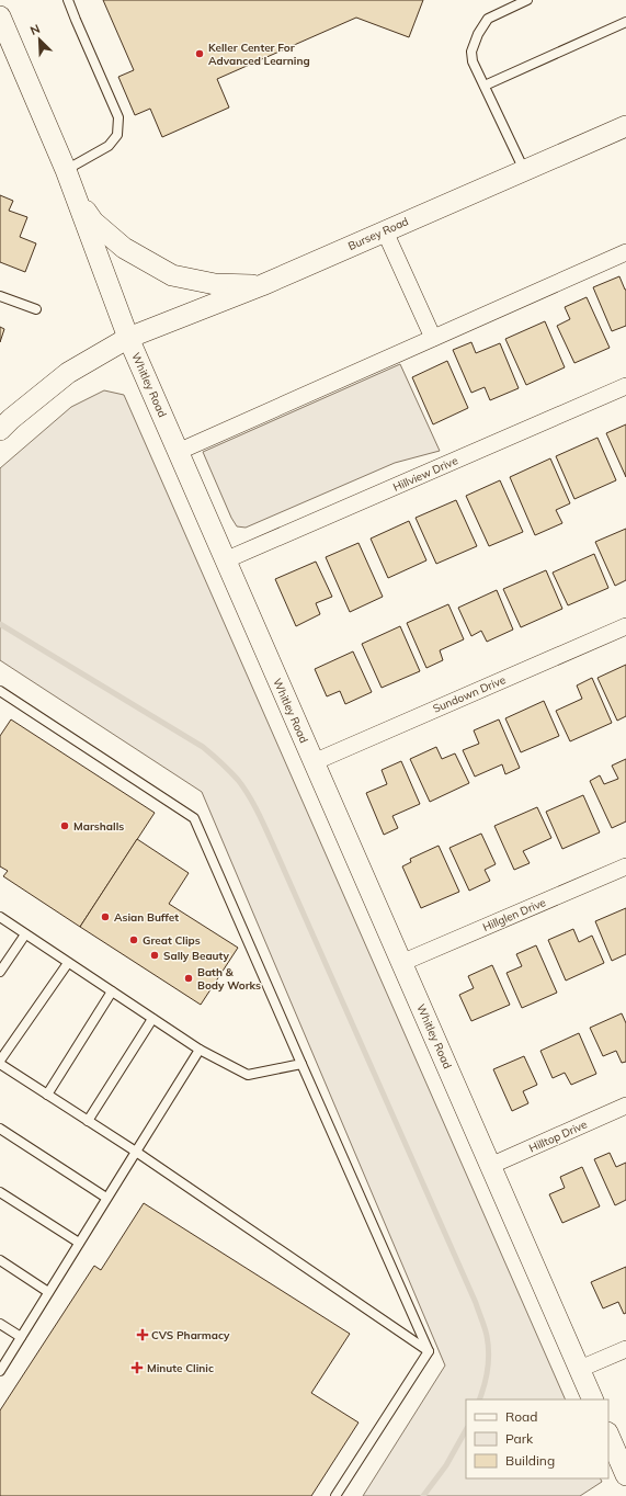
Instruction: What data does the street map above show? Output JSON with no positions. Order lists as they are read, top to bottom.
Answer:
{
  "streets": {
    "street": [
      "Bursey Road",
      "Whitley Road",
      "Hillview Drive",
      "Sundown Drive",
      "Hillglen Drive",
      "Hilltop Drive"
    ]
  },
  "crossings": [
    ["Bursey Road", "Whitley Road"],
    ["Whitley Road", "Hillview Drive"],
    ["Whitley Road", "Sundown Drive"],
    ["Whitley Road", "Hillglen Drive"],
    ["Whitley Road", "Hilltop Drive"]
  ],
  "places": {
    "other": [
      "Keller Center For Advanced Learning",
      "Marshalls",
      "Asian Buffet",
      "Great Clips",
      "Sally Beauty",
      "Bath & Body Works"
    ],
    "health": ["CVS Pharmacy", "Minute Clinic"]
  },
  "legend": ["Road", "Park", "Building"],
  "north": "top left"
}
